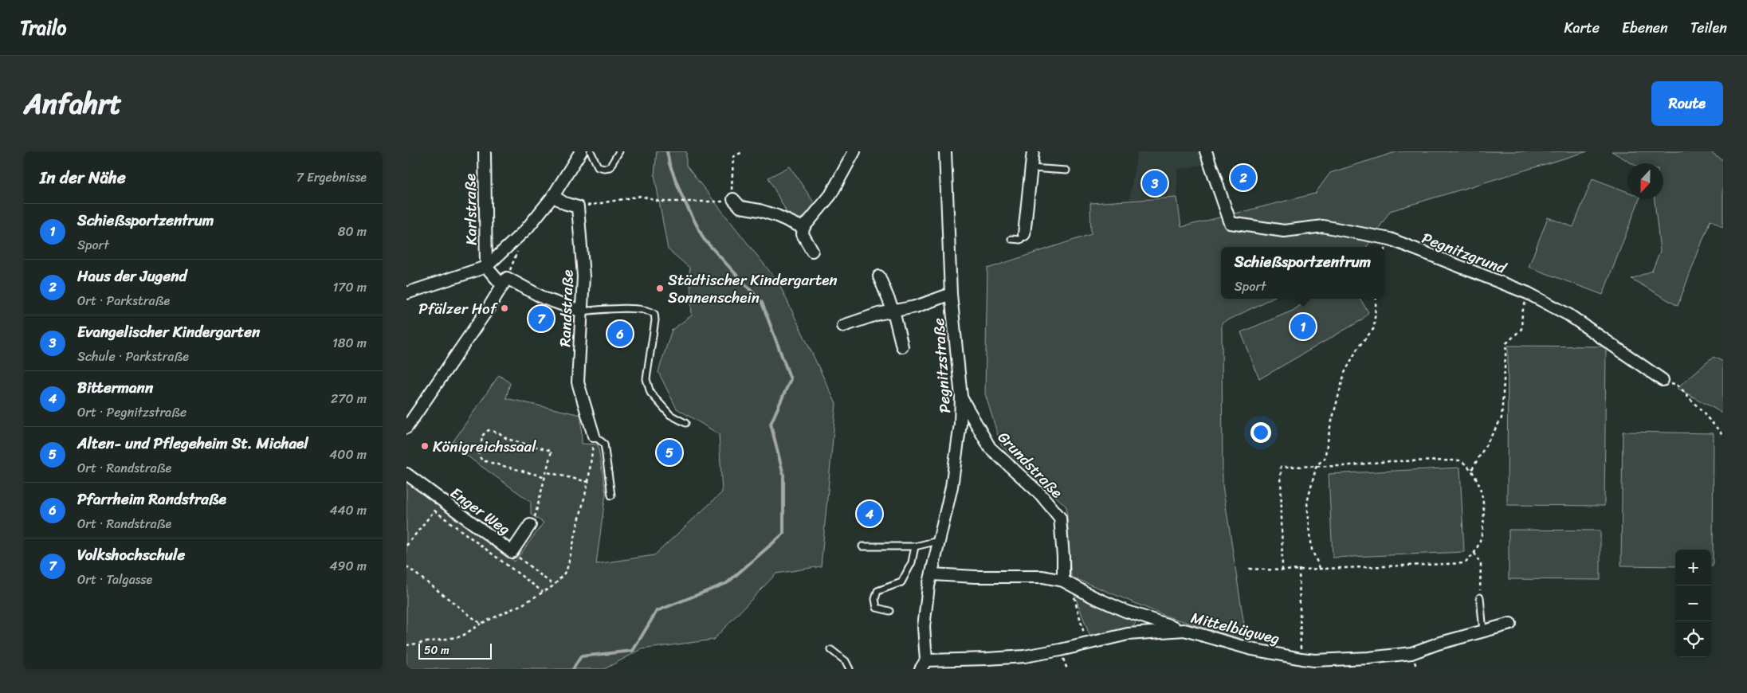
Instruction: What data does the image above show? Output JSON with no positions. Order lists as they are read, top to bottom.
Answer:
{
  "streets": {
    "street": [
      "Karlstraße",
      "Pegnitzgrund",
      "Randstraße",
      "Pegnitzstraße",
      "Grundstraße",
      "Enger Weg",
      "Mittelbügweg"
    ]
  },
  "crossings": [
    ["Pegnitzstraße", "Grundstraße"],
    ["Pegnitzstraße", "Mittelbügweg"]
  ],
  "places": ["Städtischer Kindergarten Sonnenschein", "Pfälzer Hof", "Königreichssaal"],
  "scale_bar": "50 m",
  "north": "bottom",
  "page": {
    "header": "Trailo",
    "nav": ["Karte", "Ebenen", "Teilen"],
    "title": "Anfahrt",
    "buttons": "Route",
    "heading": ["In der Nähe", "7 Ergebnisse"],
    "pins": [
      "2",
      "3",
      "7",
      "1",
      "6",
      "5",
      "4"
    ],
    "list": [
      {
        "mark": "1",
        "name": "Schießsportzentrum",
        "note": "Sport",
        "value": "80 m"
      },
      {
        "mark": "2",
        "name": "Haus der Jugend",
        "note": "Ort · Parkstraße",
        "value": "170 m"
      },
      {
        "mark": "3",
        "name": "Evangelischer Kindergarten",
        "note": "Schule · Parkstraße",
        "value": "180 m"
      },
      {
        "mark": "4",
        "name": "Bittermann",
        "note": "Ort · Pegnitzstraße",
        "value": "270 m"
      },
      {
        "mark": "5",
        "name": "Alten- und Pflegeheim St. Michael",
        "note": "Ort · Randstraße",
        "value": "400 m"
      },
      {
        "mark": "6",
        "name": "Pfarrheim Randstraße",
        "note": "Ort · Randstraße",
        "value": "440 m"
      },
      {
        "mark": "7",
        "name": "Volkshochschule",
        "note": "Ort · Talgasse",
        "value": "490 m"
      }
    ],
    "popup": ["Schießsportzentrum", "Sport"],
    "map_buttons": ["+", "−"],
    "scale": "50 m"
  }
}
